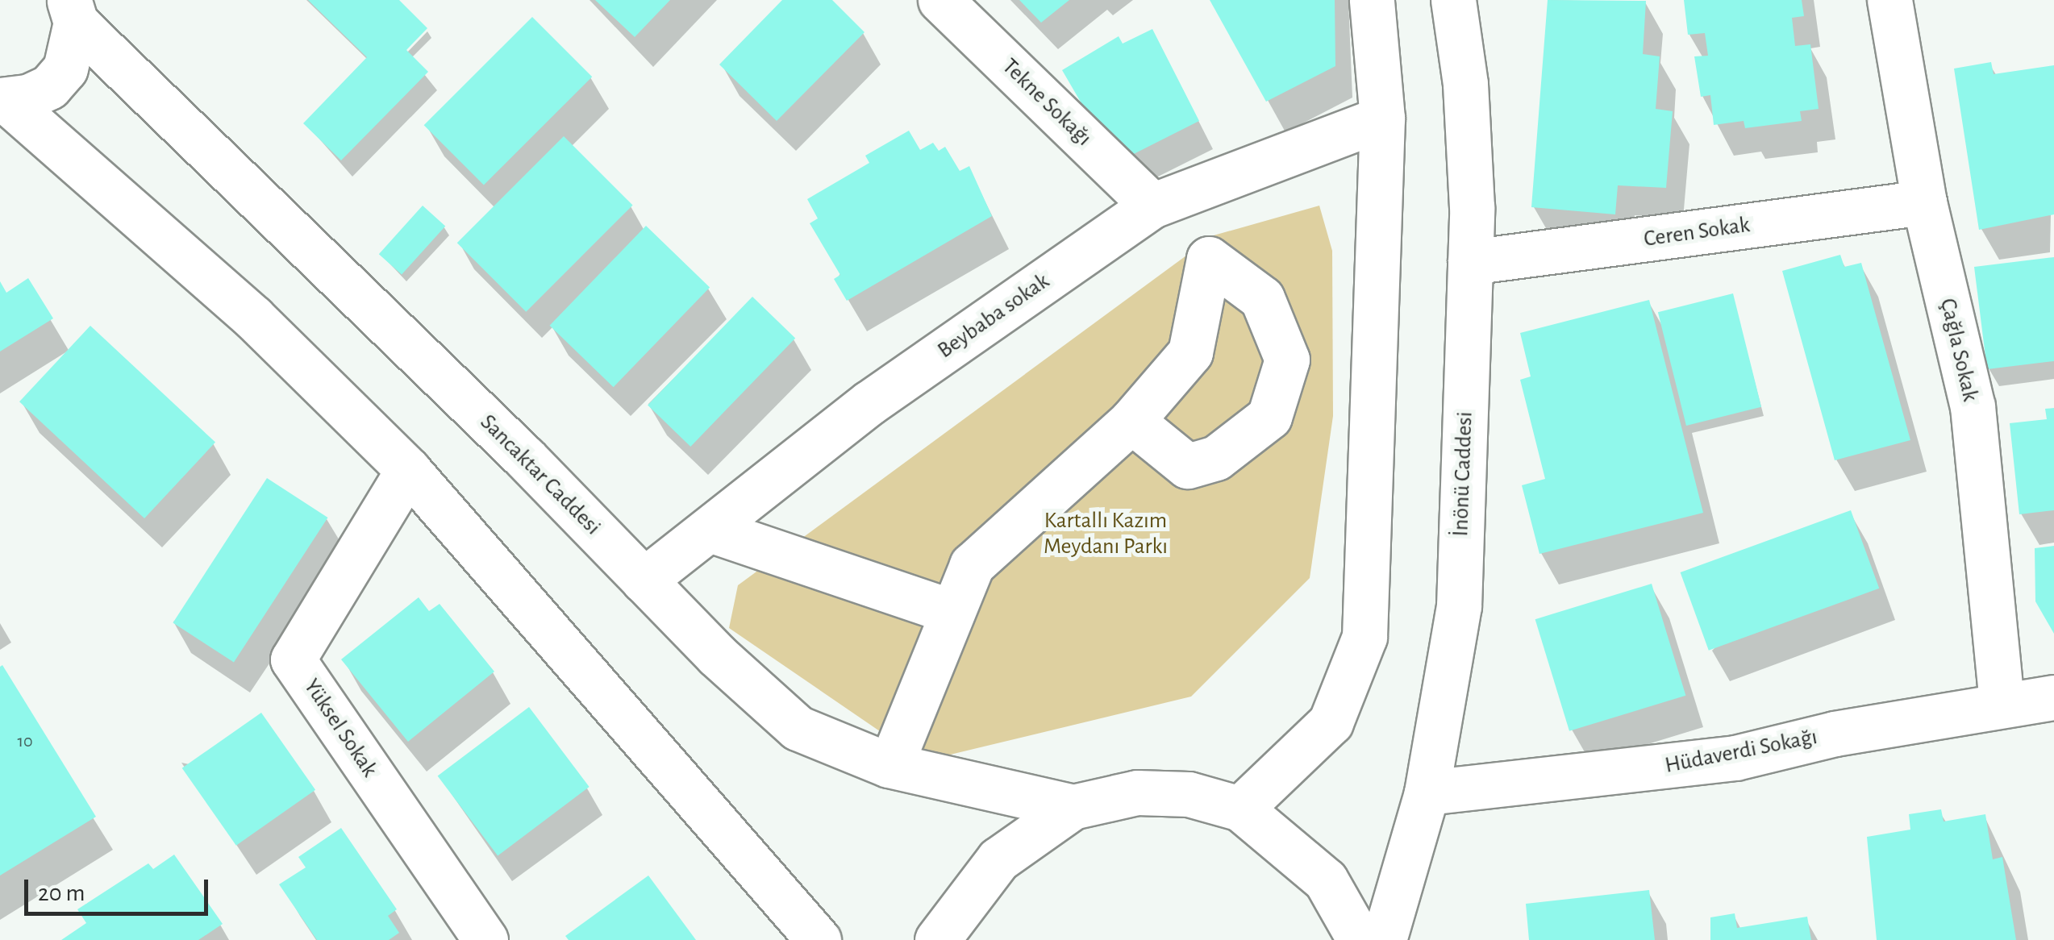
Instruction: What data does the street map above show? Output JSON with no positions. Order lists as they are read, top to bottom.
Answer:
{
  "streets": {
    "street": [
      "Tekne Sokağı",
      "Ceren Sokak",
      "Beybaba sokak",
      "Çağla Sokak",
      "İnönü Caddesi",
      "Sancaktar Caddesi",
      "Yüksel Sokak",
      "Hüdaverdi Sokağı"
    ]
  },
  "crossings": [
    ["Tekne Sokağı", "Beybaba sokak"],
    ["Ceren Sokak", "Çağla Sokak"],
    ["Ceren Sokak", "İnönü Caddesi"],
    ["Beybaba sokak", "Sancaktar Caddesi"],
    ["Çağla Sokak", "Hüdaverdi Sokağı"],
    ["İnönü Caddesi", "Hüdaverdi Sokağı"]
  ],
  "parks": ["Kartallı Kazım Meydanı Parkı"],
  "house_numbers": ["10"],
  "scale_bar": "20 m"
}
